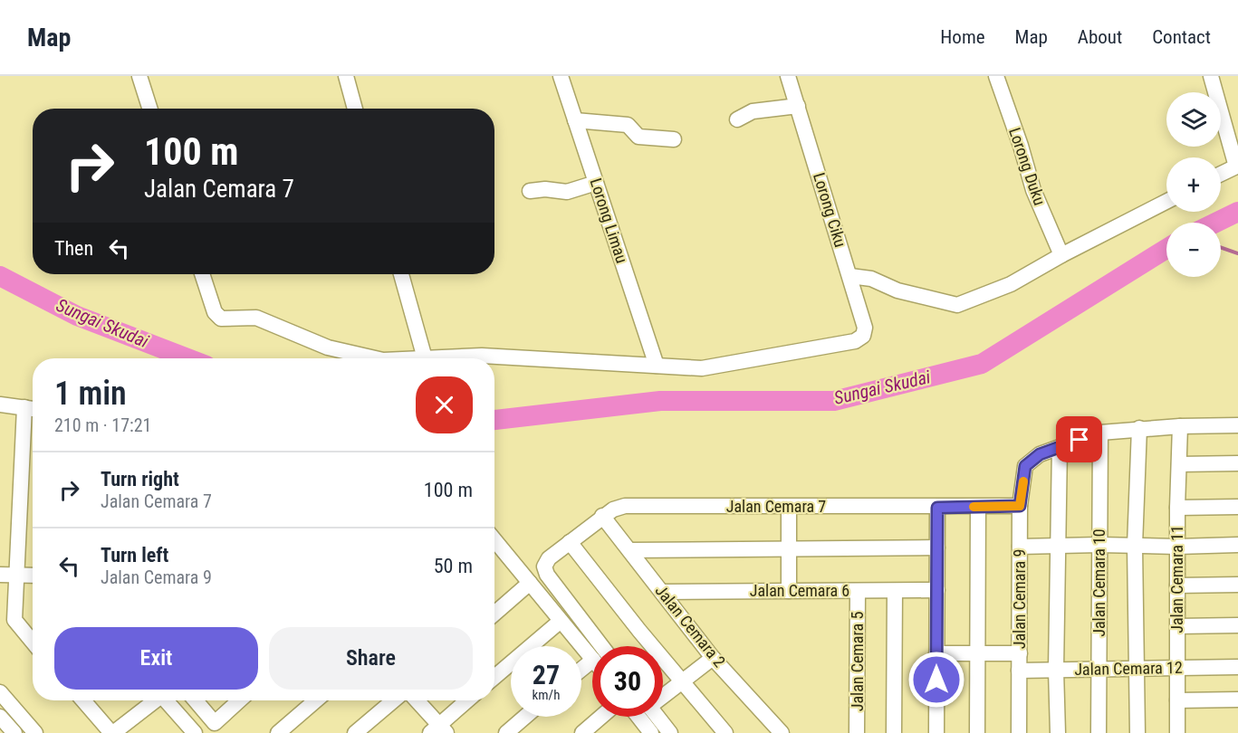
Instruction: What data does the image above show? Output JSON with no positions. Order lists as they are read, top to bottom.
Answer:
{
  "streets": {
    "street": [
      "Lorong Duku",
      "Lorong Ciku",
      "Lorong Limau",
      "Jalan Cemara 7",
      "Jalan Cemara 11",
      "Jalan Cemara 10",
      "Jalan Cemara 6",
      "Jalan Cemara 9",
      "Jalan Cemara 2",
      "Jalan Cemara 5",
      "Jalan Cemara 12"
    ]
  },
  "crossings": [
    ["Lorong Ciku", "Lorong Limau"],
    ["Jalan Cemara 7", "Jalan Cemara 9"],
    ["Jalan Cemara 7", "Jalan Cemara 2"],
    ["Jalan Cemara 11", "Jalan Cemara 12"],
    ["Jalan Cemara 10", "Jalan Cemara 12"],
    ["Jalan Cemara 6", "Jalan Cemara 2"],
    ["Jalan Cemara 6", "Jalan Cemara 5"],
    ["Jalan Cemara 9", "Jalan Cemara 12"]
  ],
  "water": ["Sungai Skudai"],
  "page": {
    "header": "Map",
    "nav": [
      "Home",
      "Map",
      "About",
      "Contact"
    ],
    "map_buttons": ["+", "−"],
    "turn": ["100 m", "Jalan Cemara 7"],
    "then": "Then",
    "heading": ["1 min", "210 m · 17:21"],
    "list": [
      {
        "name": "Turn right",
        "note": "Jalan Cemara 7",
        "value": "100 m"
      },
      {
        "name": "Turn left",
        "note": "Jalan Cemara 9",
        "value": "50 m"
      }
    ],
    "buttons": ["Exit", "Share"],
    "speed": "27 km/h",
    "limit": "30"
  }
}
